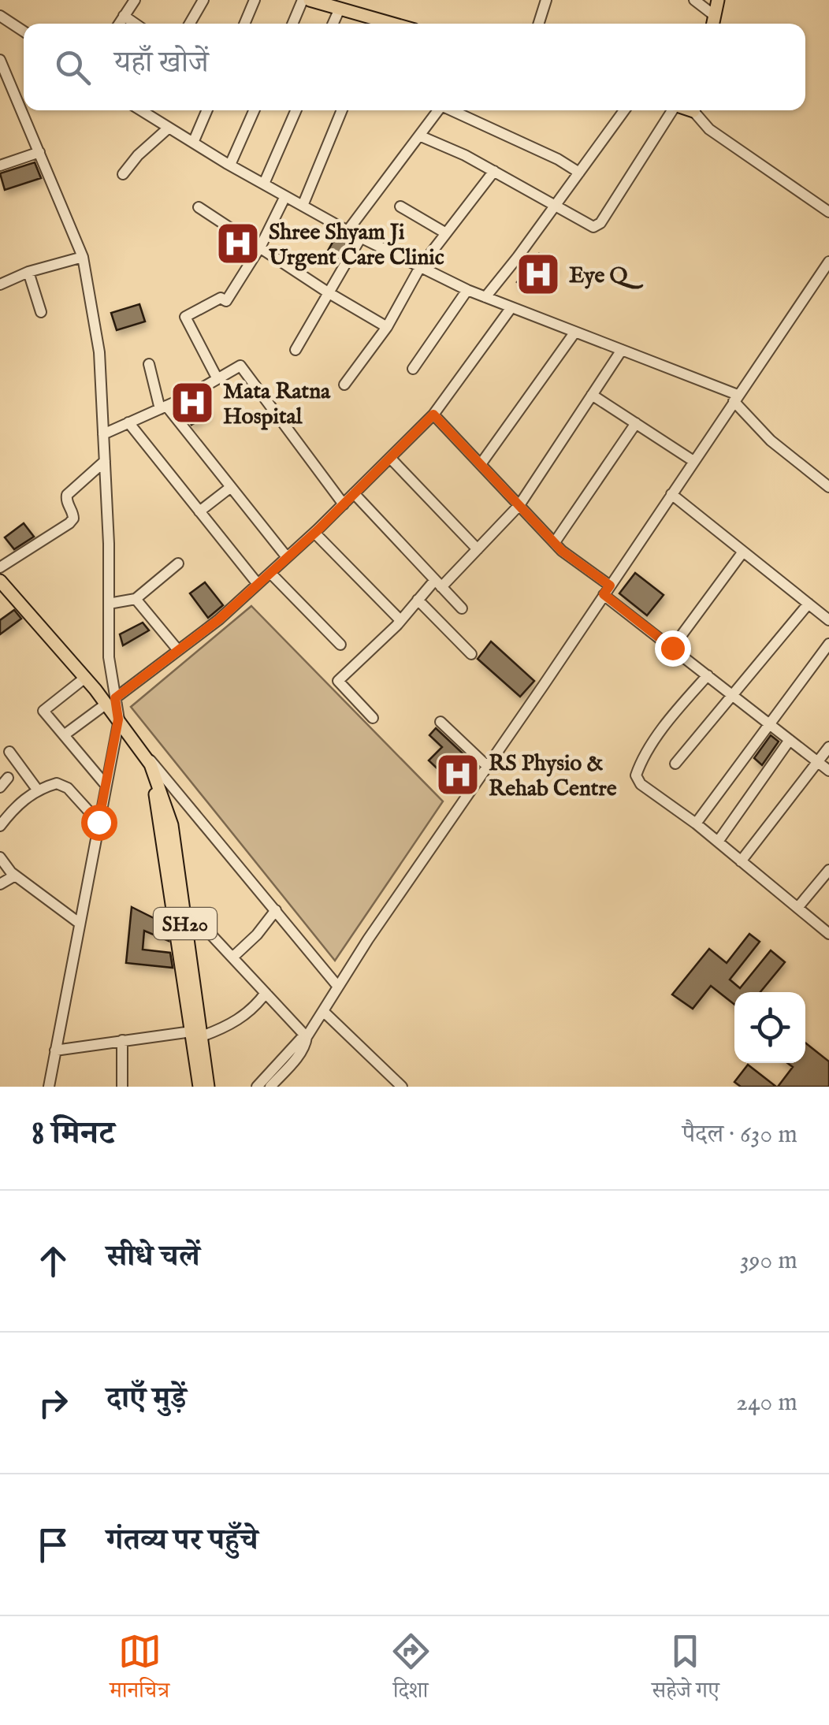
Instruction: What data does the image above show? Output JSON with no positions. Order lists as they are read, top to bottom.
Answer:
{
  "streets": {
    "main road": ["SH20"]
  },
  "places": {
    "hospital": [
      "Shree Shyam Ji Urgent Care Clinic",
      "Eye Q",
      "Mata Ratna Hospital",
      "RS Physio & Rehab Centre"
    ]
  },
  "page": {
    "search": "यहाँ खोजें",
    "heading": ["8 मिनट", "पैदल · 630 m"],
    "list": [
      ["सीधे चलें", "390 m"],
      ["दाएँ मुड़ें", "240 m"],
      "गंतव्य पर पहुँचे"
    ],
    "nav": ["मानचित्र", "दिशा", "सहेजे गए"]
  }
}
